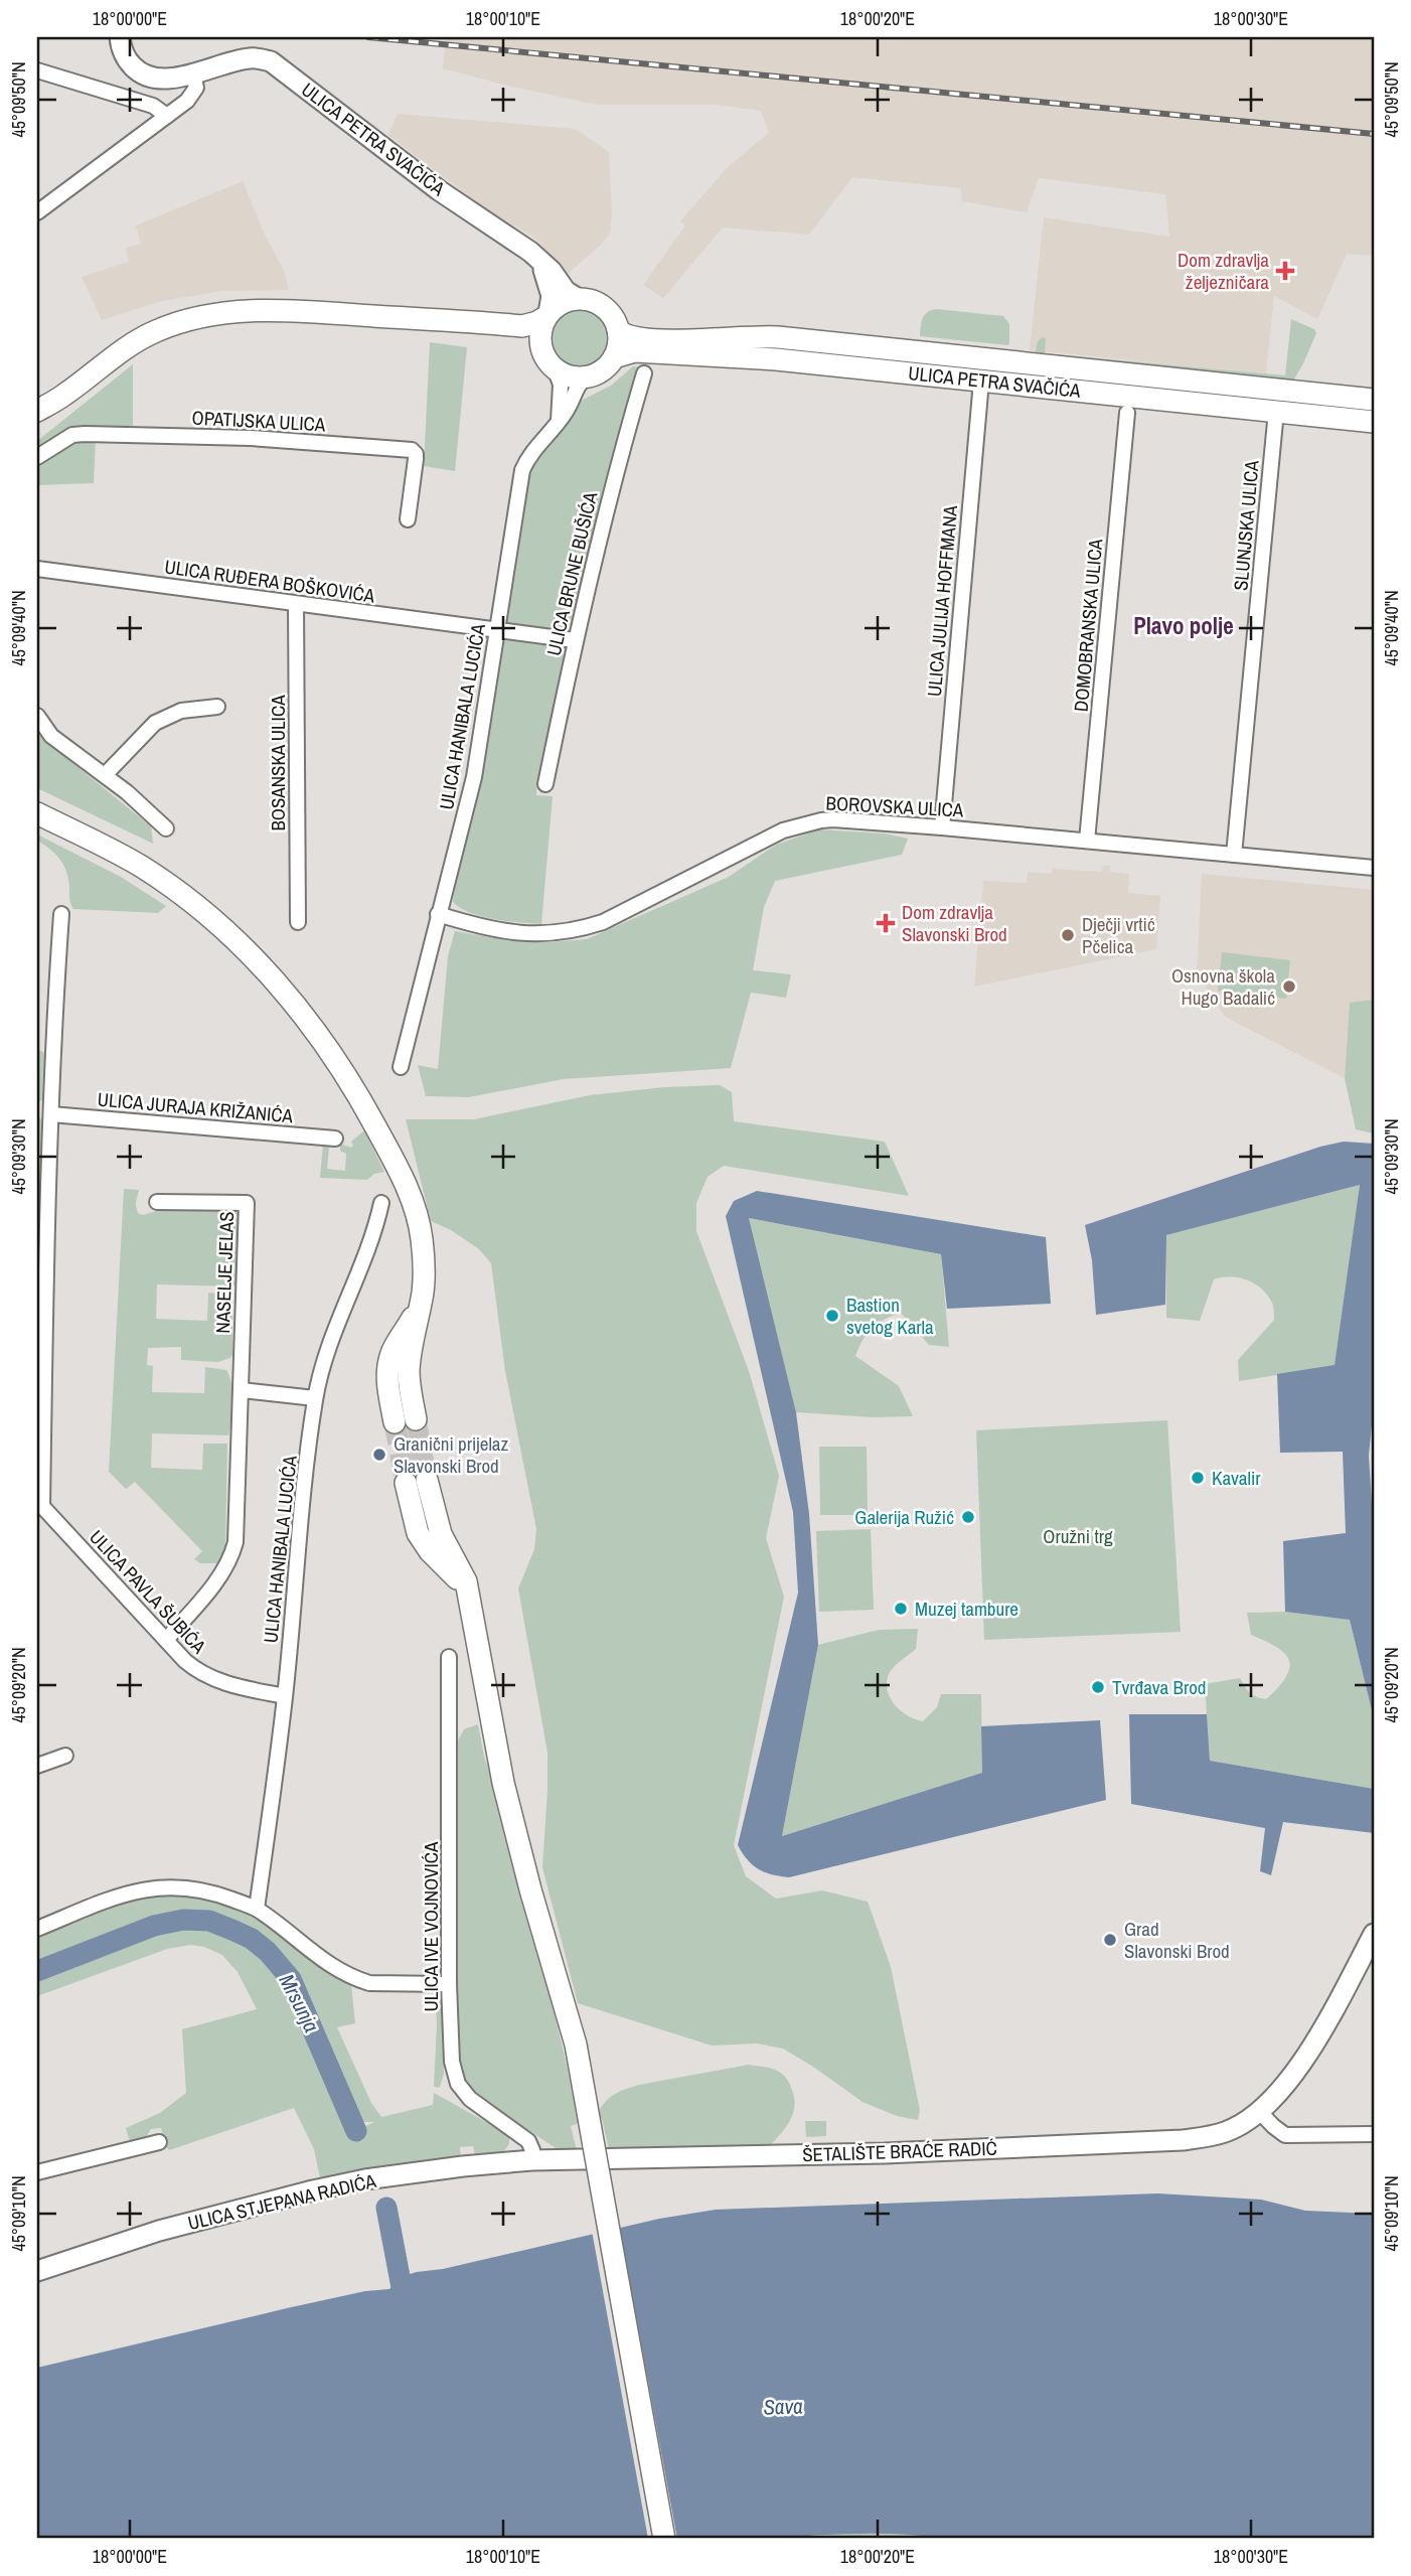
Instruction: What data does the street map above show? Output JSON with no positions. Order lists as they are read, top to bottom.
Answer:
{
  "streets": {
    "main road": ["ULICA PETRA SVAČIĆA", "ŠETALIŠTE BRAĆE RADIĆ", "ULICA STJEPANA RADIĆA"],
    "street": [
      "OPATIJSKA ULICA",
      "SLUNJSKA ULICA",
      "ULICA BRUNE BUŠIĆA",
      "ULICA RUĐERA BOŠKOVIĆA",
      "ULICA JULIJA HOFFMANA",
      "DOMOBRANSKA ULICA",
      "ULICA HANIBALA LUCIĆA",
      "BOSANSKA ULICA",
      "BOROVSKA ULICA",
      "ULICA JURAJA KRIŽANIĆA",
      "NASELJE JELAS",
      "ULICA PAVLA ŠUBIĆA",
      "ULICA IVE VOJNOVIĆA"
    ]
  },
  "crossings": [
    ["ULICA PETRA SVAČIĆA", "SLUNJSKA ULICA"],
    ["ULICA PETRA SVAČIĆA", "ULICA JULIJA HOFFMANA"],
    ["ULICA PETRA SVAČIĆA", "ULICA HANIBALA LUCIĆA"],
    ["SLUNJSKA ULICA", "BOROVSKA ULICA"],
    ["ULICA BRUNE BUŠIĆA", "ULICA RUĐERA BOŠKOVIĆA"],
    ["ULICA RUĐERA BOŠKOVIĆA", "ULICA HANIBALA LUCIĆA"],
    ["ULICA RUĐERA BOŠKOVIĆA", "BOSANSKA ULICA"],
    ["ULICA JULIJA HOFFMANA", "BOROVSKA ULICA"],
    ["DOMOBRANSKA ULICA", "BOROVSKA ULICA"],
    ["ULICA HANIBALA LUCIĆA", "BOROVSKA ULICA"],
    ["ULICA HANIBALA LUCIĆA", "ULICA PAVLA ŠUBIĆA"],
    ["NASELJE JELAS", "ULICA PAVLA ŠUBIĆA"],
    ["ULICA IVE VOJNOVIĆA", "ŠETALIŠTE BRAĆE RADIĆ"],
    ["ULICA IVE VOJNOVIĆA", "ULICA STJEPANA RADIĆA"],
    ["ŠETALIŠTE BRAĆE RADIĆ", "ULICA STJEPANA RADIĆA"]
  ],
  "districts": ["Plavo polje"],
  "water": ["Mrsunja", "Sava"],
  "parks": ["Oružni trg"],
  "places": {
    "health": ["Dom zdravlja željezničara", "Dom zdravlja Slavonski Brod"],
    "other": [
      "Dječji vrtić Pčelica",
      "Osnovna škola Hugo Badalić",
      "Bastion svetog Karla",
      "Granični prijelaz Slavonski Brod",
      "Kavalir",
      "Galerija Ružić",
      "Muzej tambure",
      "Tvrđava Brod",
      "Grad Slavonski Brod"
    ]
  },
  "coordinates": [
    "18°00'00\"E",
    "18°00'10\"E",
    "18°00'20\"E",
    "18°00'30\"E",
    "45°09'50\"N",
    "45°09'40\"N",
    "45°09'30\"N",
    "45°09'20\"N",
    "45°09'10\"N"
  ]
}
